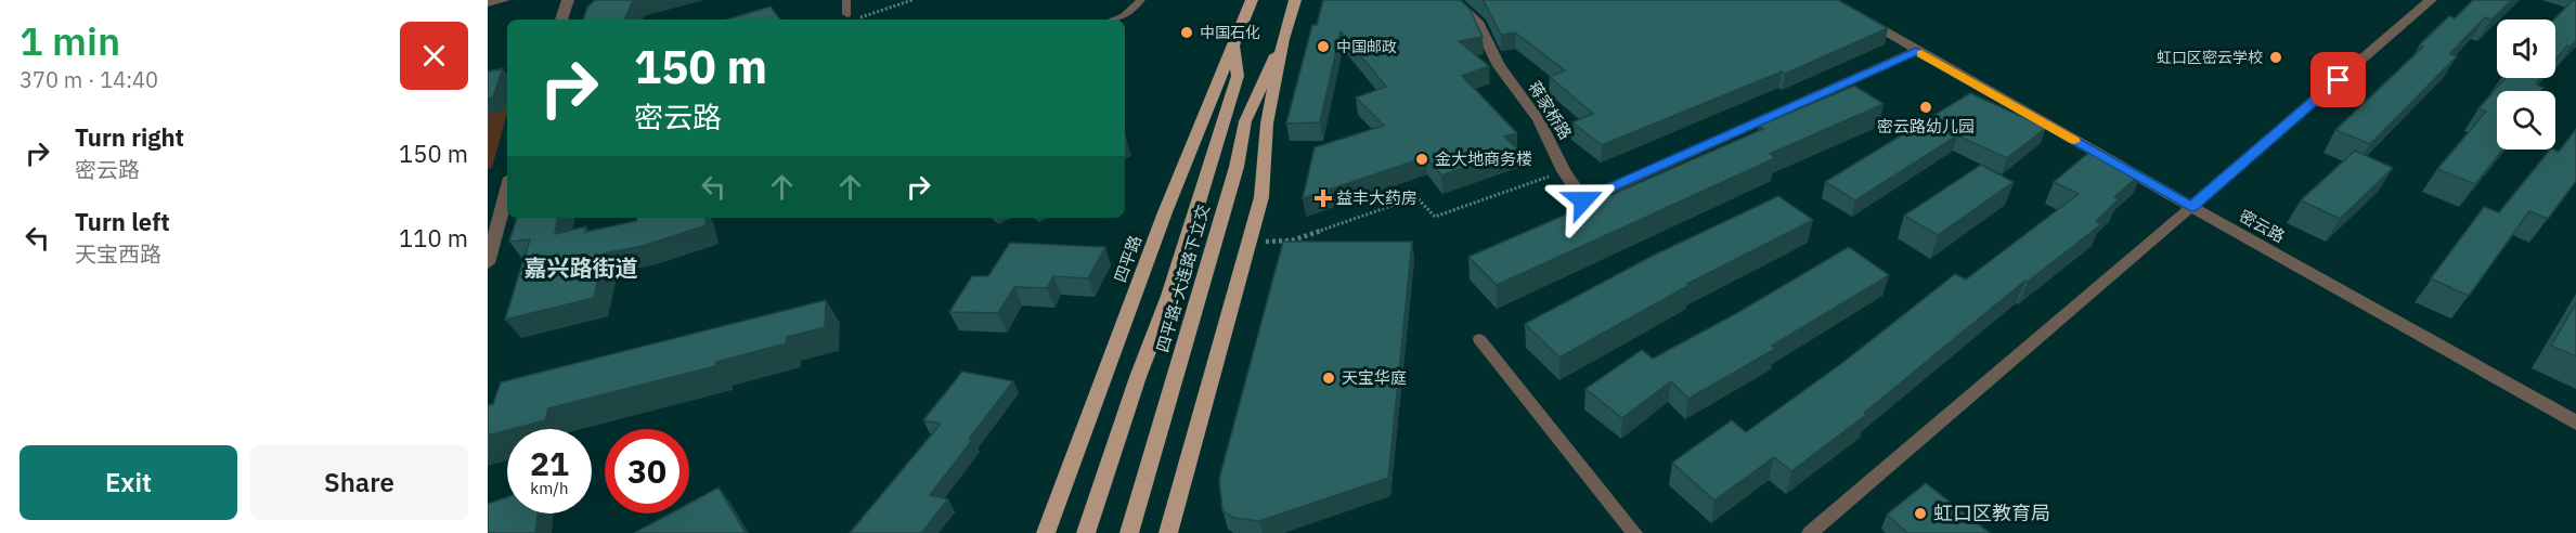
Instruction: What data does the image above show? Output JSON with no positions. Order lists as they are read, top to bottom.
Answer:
{
  "streets": {
    "main road": ["四平路", "四平路-大连路下立交"],
    "street": ["蒋家桥路", "密云路"]
  },
  "crossings": [
    ["蒋家桥路", "密云路"],
    ["四平路", "四平路-大连路下立交"]
  ],
  "districts": ["嘉兴路街道"],
  "places": {
    "other": [
      "中国石化",
      "中国邮政",
      "虹口区密云学校",
      "密云路幼儿园",
      "金大地商务楼",
      "天宝华庭",
      "虹口区教育局"
    ],
    "health": ["益丰大药房"]
  },
  "page": {
    "heading": ["1 min", "370 m · 14:40"],
    "turn": ["150 m", "密云路"],
    "list": [
      {
        "name": "Turn right",
        "note": "密云路",
        "value": "150 m"
      },
      {
        "name": "Turn left",
        "note": "天宝西路",
        "value": "110 m"
      }
    ],
    "speed": "21 km/h",
    "limit": "30",
    "buttons": ["Exit", "Share"]
  }
}
